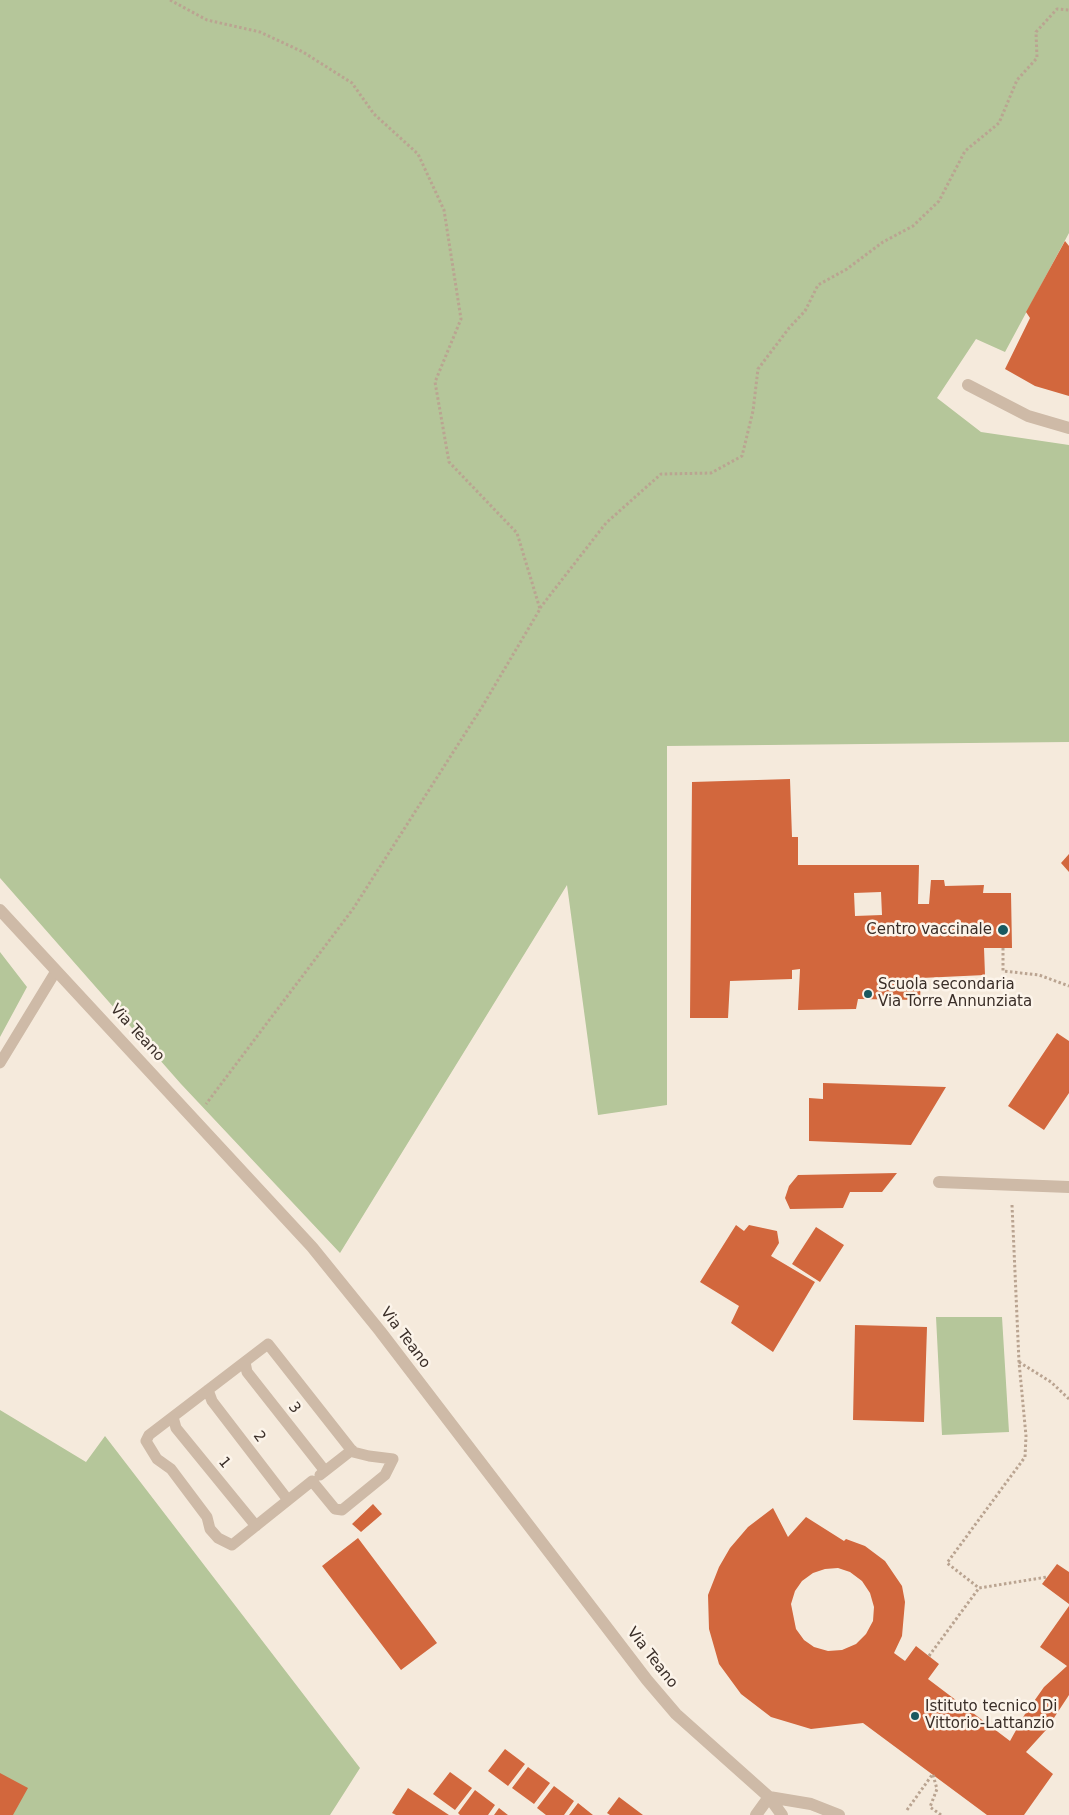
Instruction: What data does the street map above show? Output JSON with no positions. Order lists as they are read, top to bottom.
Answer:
{
  "streets": {
    "street": ["Via Teano"],
    "lane": ["3", "2", "1"]
  },
  "places": ["Centro vaccinale", "Scuola secondaria Via Torre Annunziata", "Istituto tecnico Di Vittorio-Lattanzio"]
}
